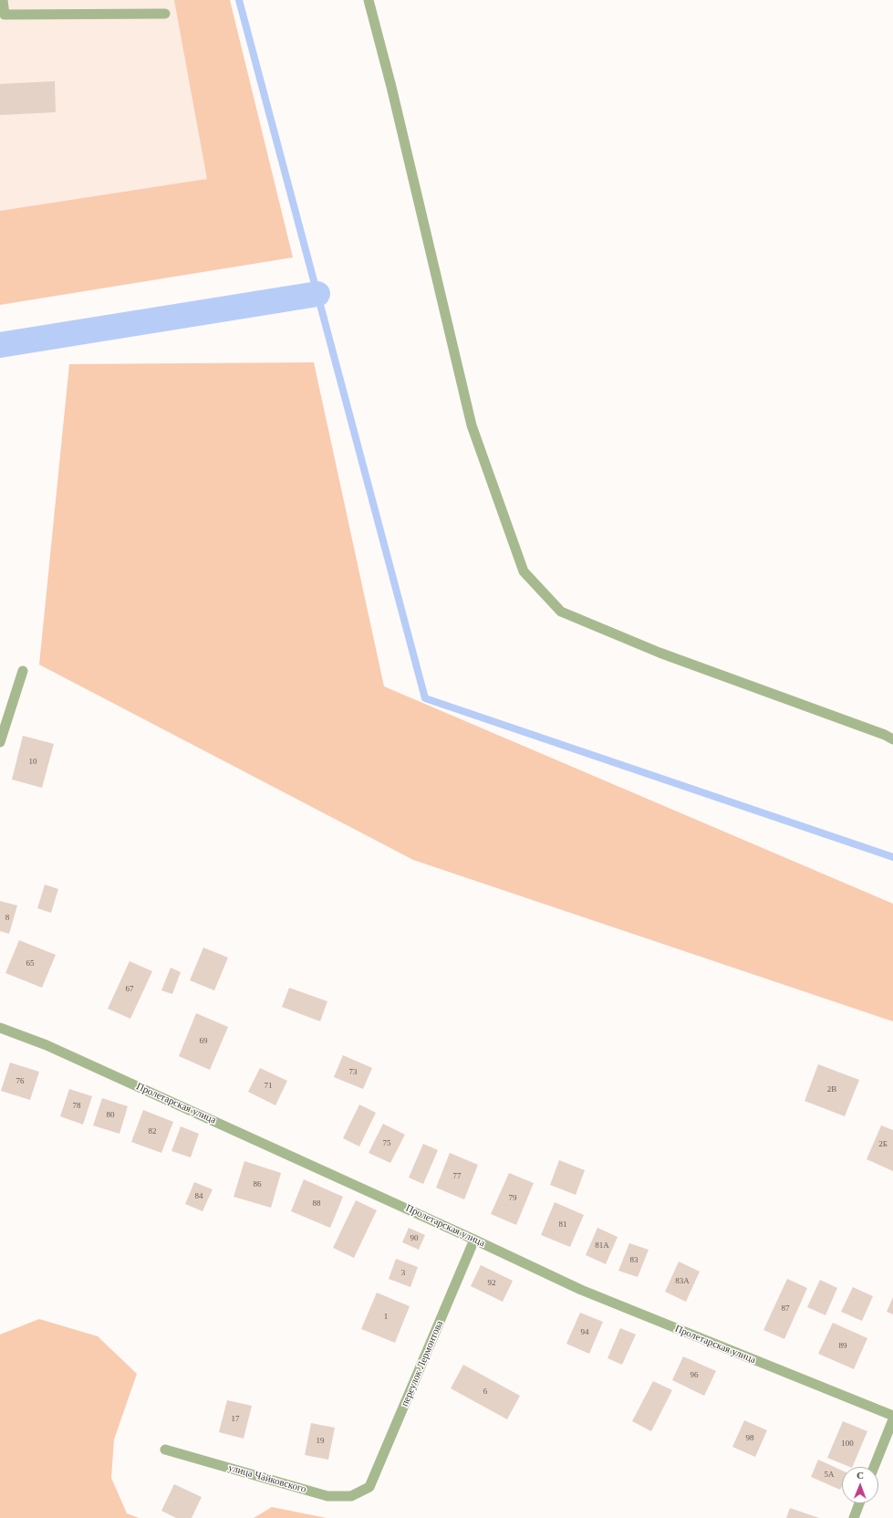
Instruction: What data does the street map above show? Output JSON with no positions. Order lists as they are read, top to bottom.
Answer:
{
  "streets": {
    "street": ["Пролетарская улица", "переулок Лермонтова", "улица Чайковского"]
  },
  "crossings": [
    ["Пролетарская улица", "переулок Лермонтова"],
    ["переулок Лермонтова", "улица Чайковского"]
  ],
  "house_numbers": [
    "10",
    "8",
    "65",
    "67",
    "69",
    "73",
    "76",
    "71",
    "2В",
    "78",
    "80",
    "82",
    "75",
    "2Б",
    "77",
    "86",
    "84",
    "79",
    "88",
    "81",
    "90",
    "81А",
    "83",
    "3",
    "83А",
    "92",
    "87",
    "1",
    "94",
    "89",
    "96",
    "6",
    "17",
    "98",
    "19",
    "100",
    "5А"
  ],
  "north": "top"
}
